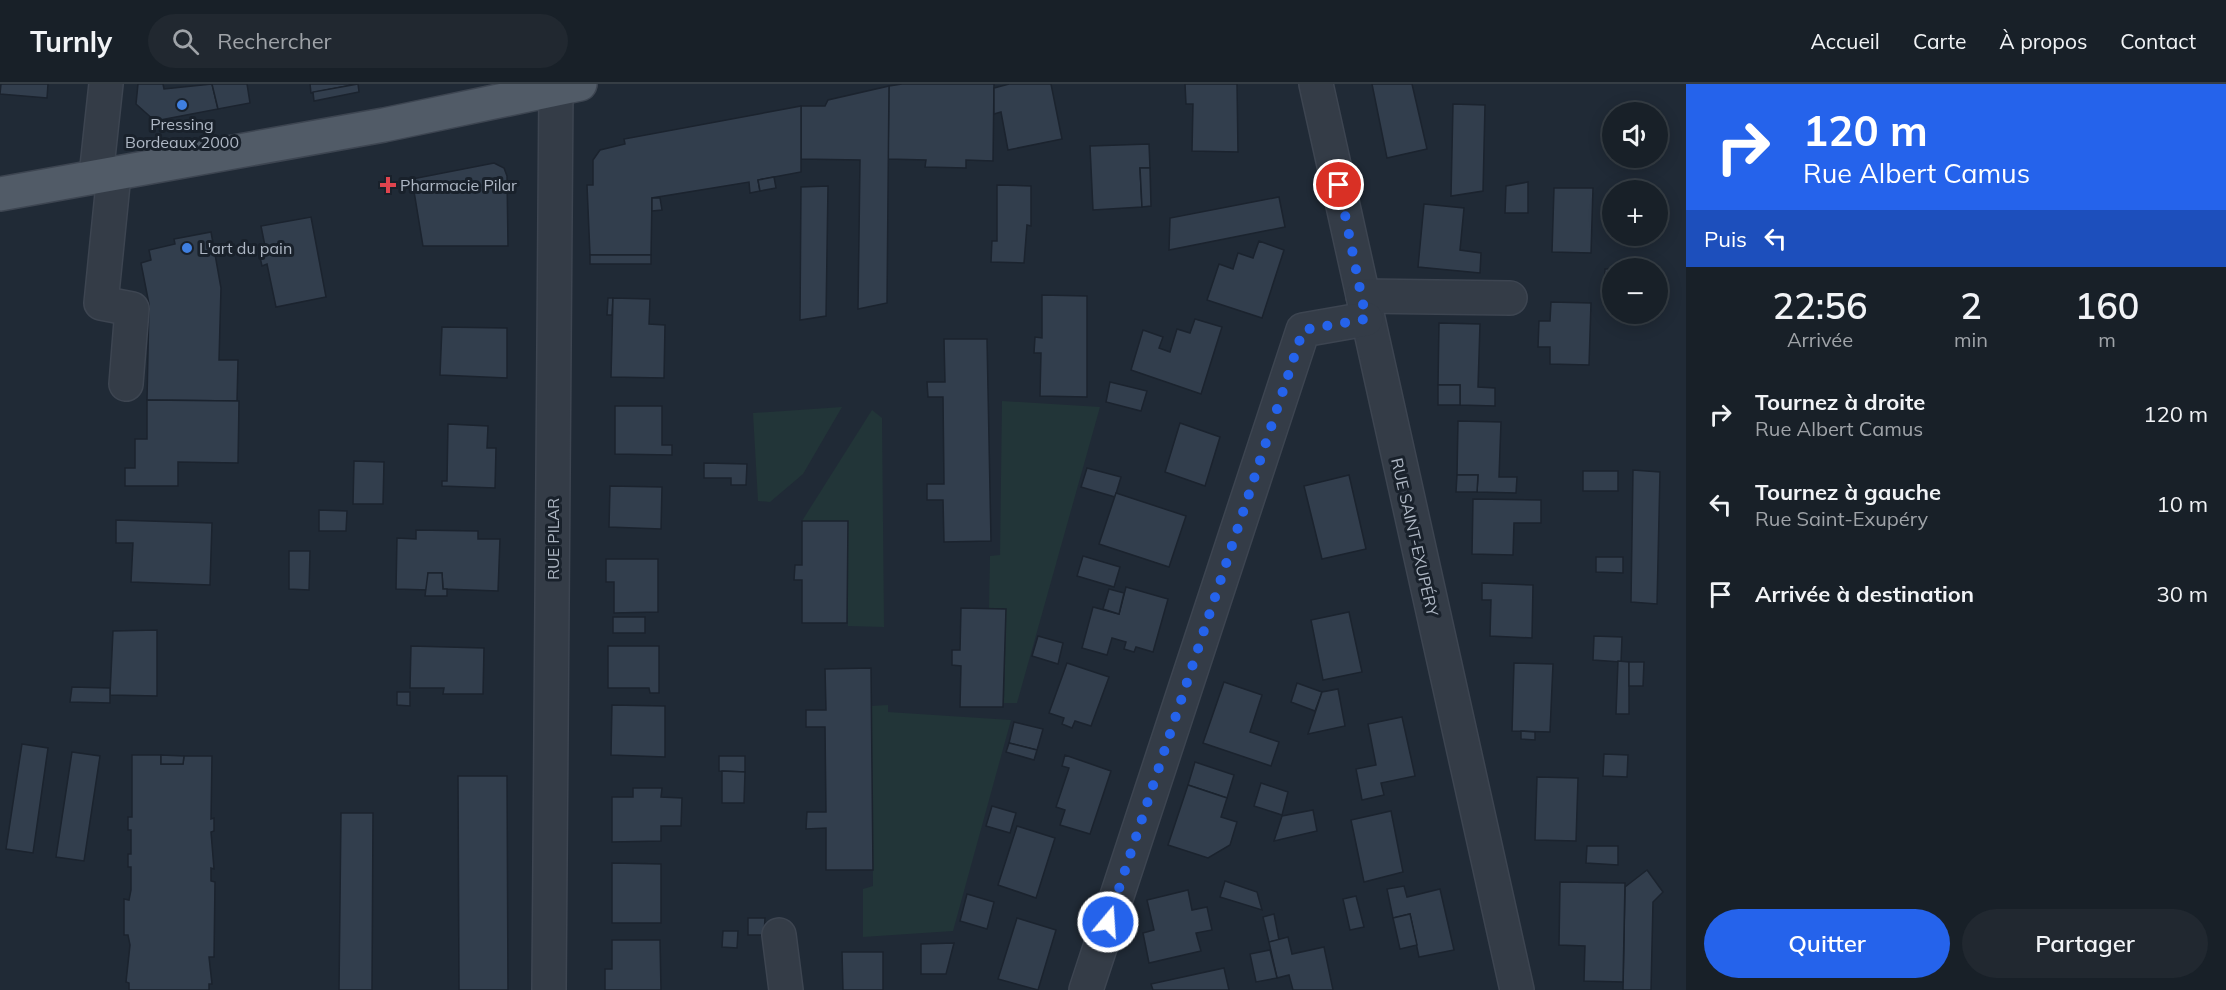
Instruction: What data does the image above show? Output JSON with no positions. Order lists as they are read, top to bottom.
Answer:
{
  "streets": {
    "street": ["RUE SAINT-EXUPÉRY", "RUE PILAR"]
  },
  "places": {
    "other": ["Pressing Bordeaux 2000", "L'art du pain"],
    "health": ["Pharmacie Pilar"]
  },
  "page": {
    "header": "Turnly",
    "search": "Rechercher",
    "nav": [
      "Accueil",
      "Carte",
      "À propos",
      "Contact"
    ],
    "turn": ["120 m", "Rue Albert Camus"],
    "map_buttons": ["+", "−"],
    "then": "Puis",
    "eta": [
      "22:56",
      "Arrivée",
      "2",
      "min",
      "160",
      "m"
    ],
    "list": [
      {
        "name": "Tournez à droite",
        "note": "Rue Albert Camus",
        "value": "120 m"
      },
      {
        "name": "Tournez à gauche",
        "note": "Rue Saint-Exupéry",
        "value": "10 m"
      },
      {
        "name": "Arrivée à destination",
        "value": "30 m"
      }
    ],
    "buttons": ["Quitter", "Partager"]
  }
}
